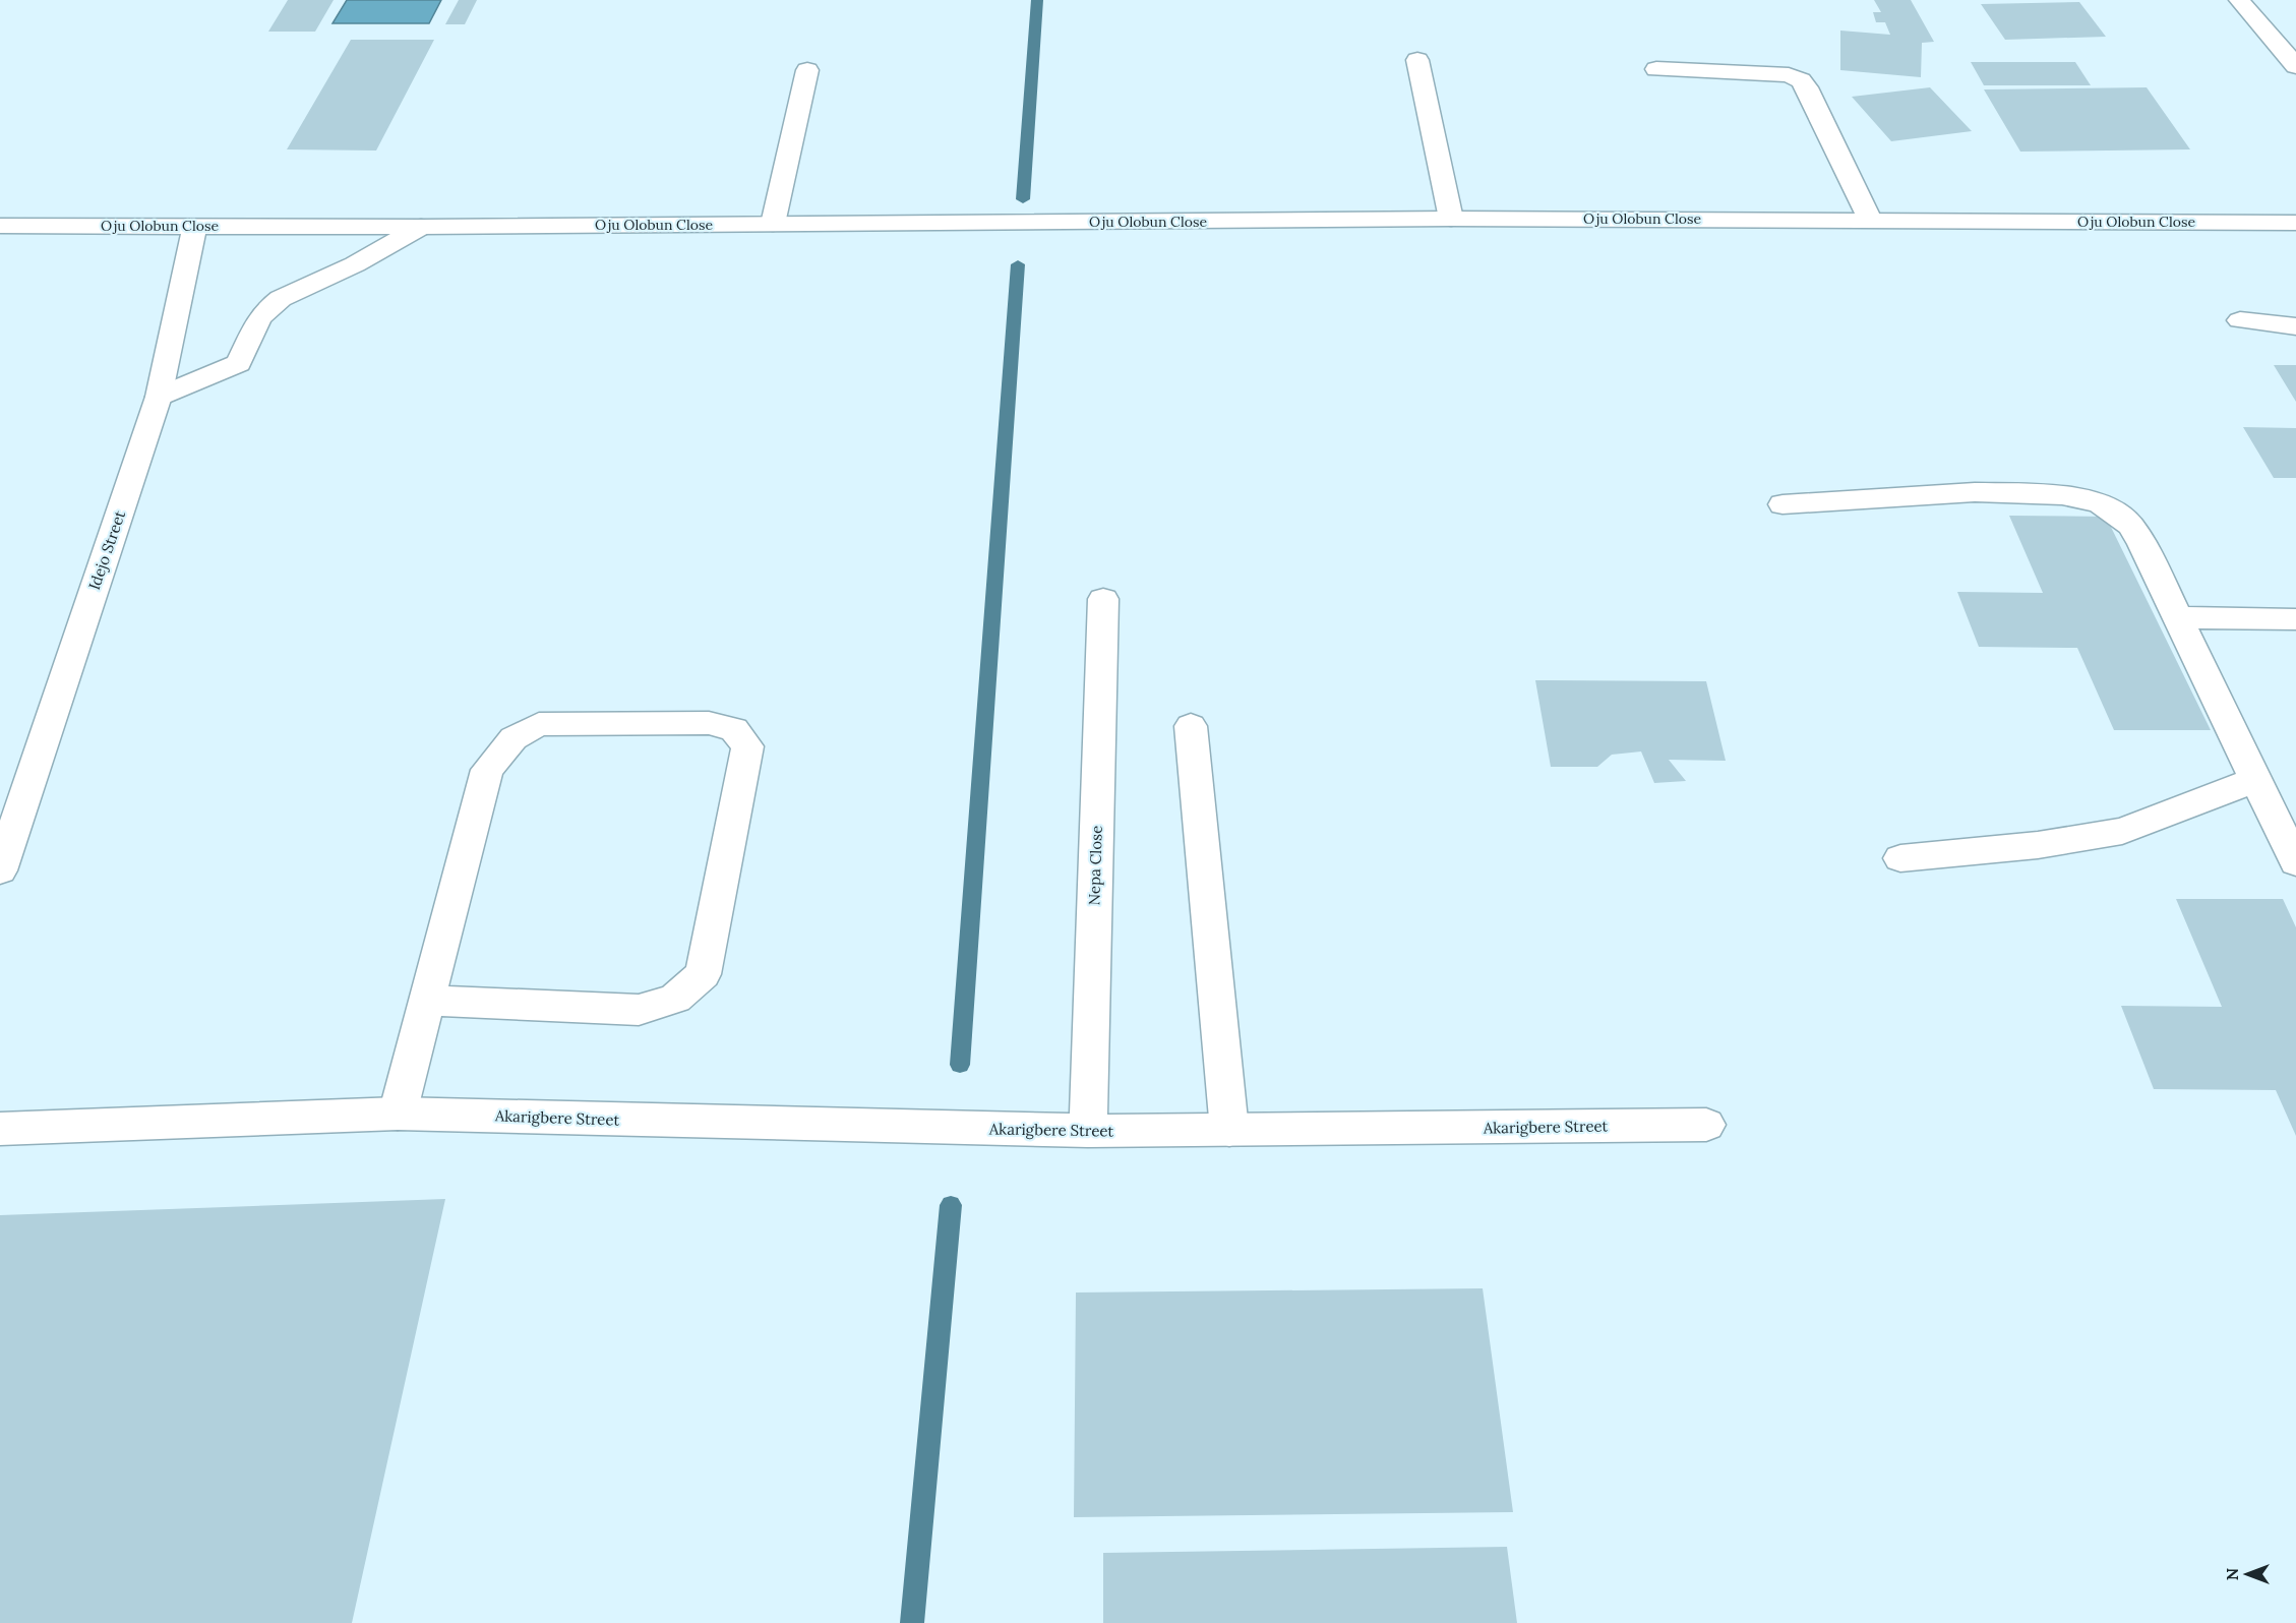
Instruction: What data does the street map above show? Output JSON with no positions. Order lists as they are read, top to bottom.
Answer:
{
  "streets": {
    "street": [
      "Oju Olobun Close",
      "Idejo Street",
      "Nepa Close",
      "Akarigbere Street"
    ]
  },
  "crossings": [
    ["Oju Olobun Close", "Idejo Street"],
    ["Nepa Close", "Akarigbere Street"]
  ],
  "north": "left"
}
